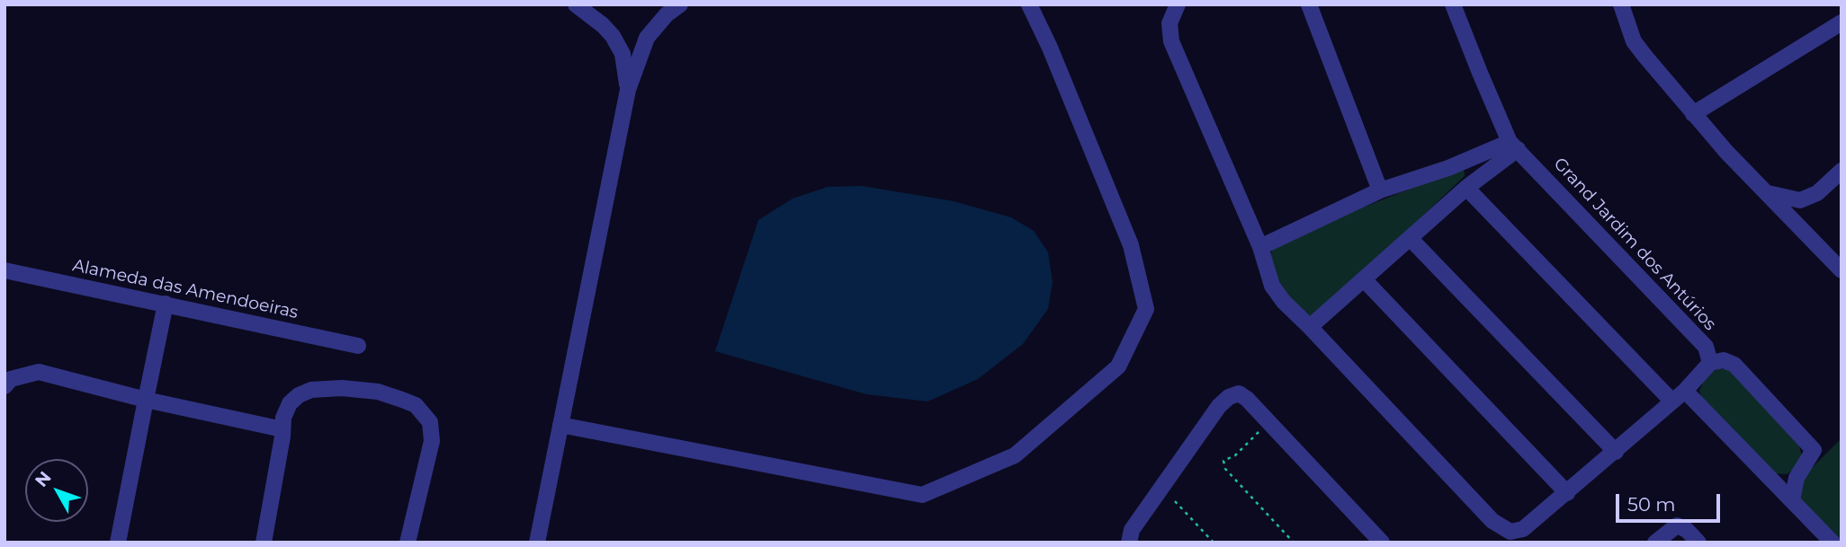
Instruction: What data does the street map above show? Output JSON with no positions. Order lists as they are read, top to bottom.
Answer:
{
  "streets": {
    "street": ["Grand Jardim dos Antúrios", "Alameda das Amendoeiras"]
  },
  "scale_bar": "50 m",
  "north": "top left"
}
